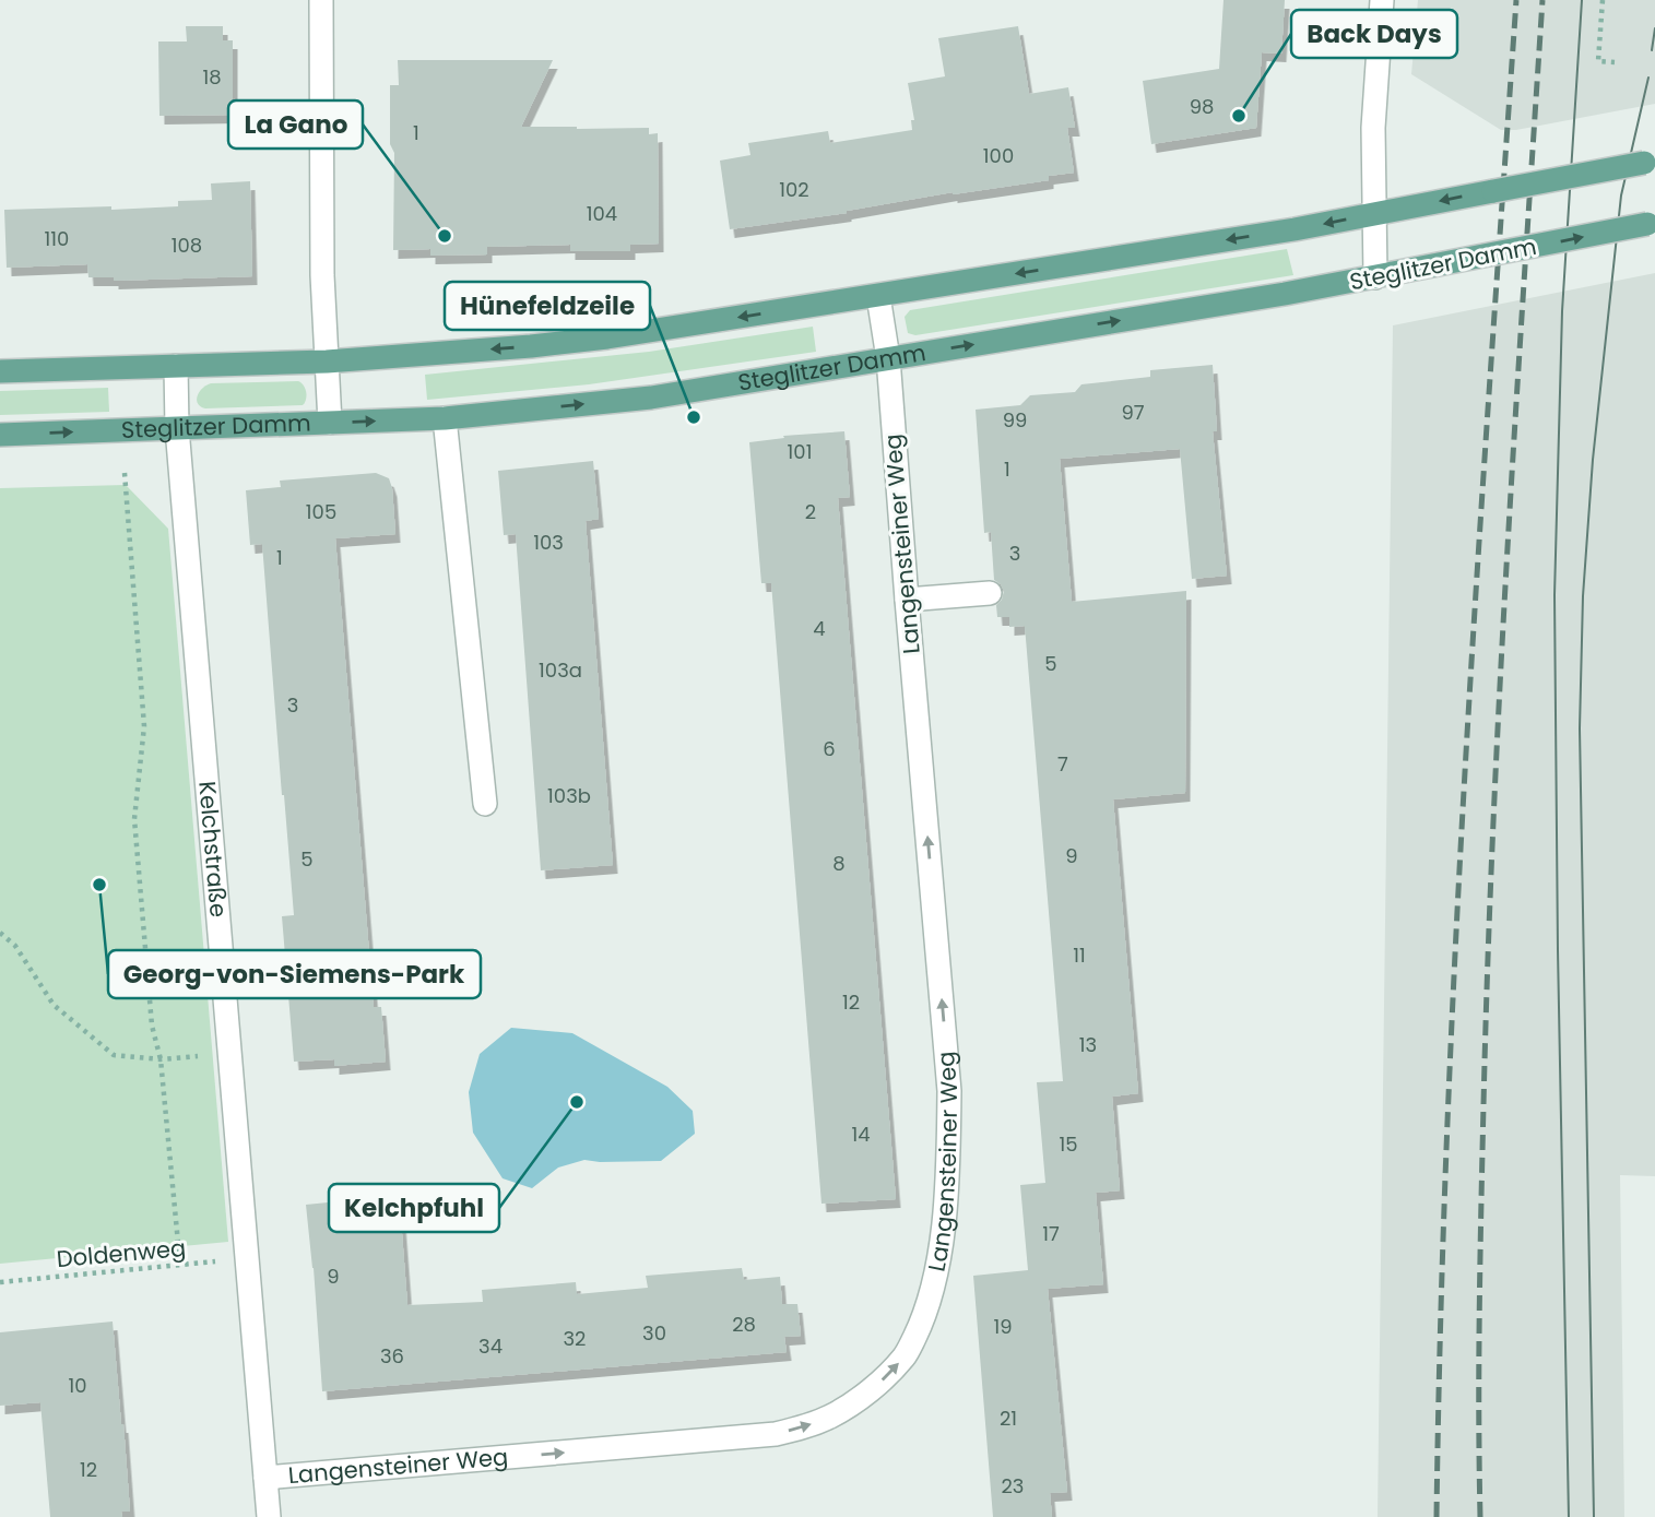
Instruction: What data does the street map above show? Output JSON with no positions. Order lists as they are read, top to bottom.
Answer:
{
  "streets": {
    "main road": ["Steglitzer Damm"],
    "street": ["Langensteiner Weg", "Kelchstraße"],
    "path": ["Doldenweg"]
  },
  "crossings": [
    ["Steglitzer Damm", "Langensteiner Weg"],
    ["Steglitzer Damm", "Kelchstraße"],
    ["Langensteiner Weg", "Kelchstraße"],
    ["Kelchstraße", "Doldenweg"]
  ],
  "places": [
    "Back Days",
    "La Gano",
    "Hünefeldzeile",
    "Georg-von-Siemens-Park",
    "Kelchpfuhl"
  ],
  "house_numbers": [
    "18",
    "98",
    "1",
    "100",
    "102",
    "104",
    "110",
    "108",
    "97",
    "99",
    "101",
    "1",
    "105",
    "2",
    "103",
    "3",
    "1",
    "4",
    "5",
    "103a",
    "3",
    "6",
    "7",
    "103b",
    "9",
    "5",
    "8",
    "11",
    "12",
    "13",
    "14",
    "15",
    "17",
    "9",
    "28",
    "19",
    "30",
    "32",
    "34",
    "36",
    "10",
    "21",
    "12",
    "23"
  ]
}
